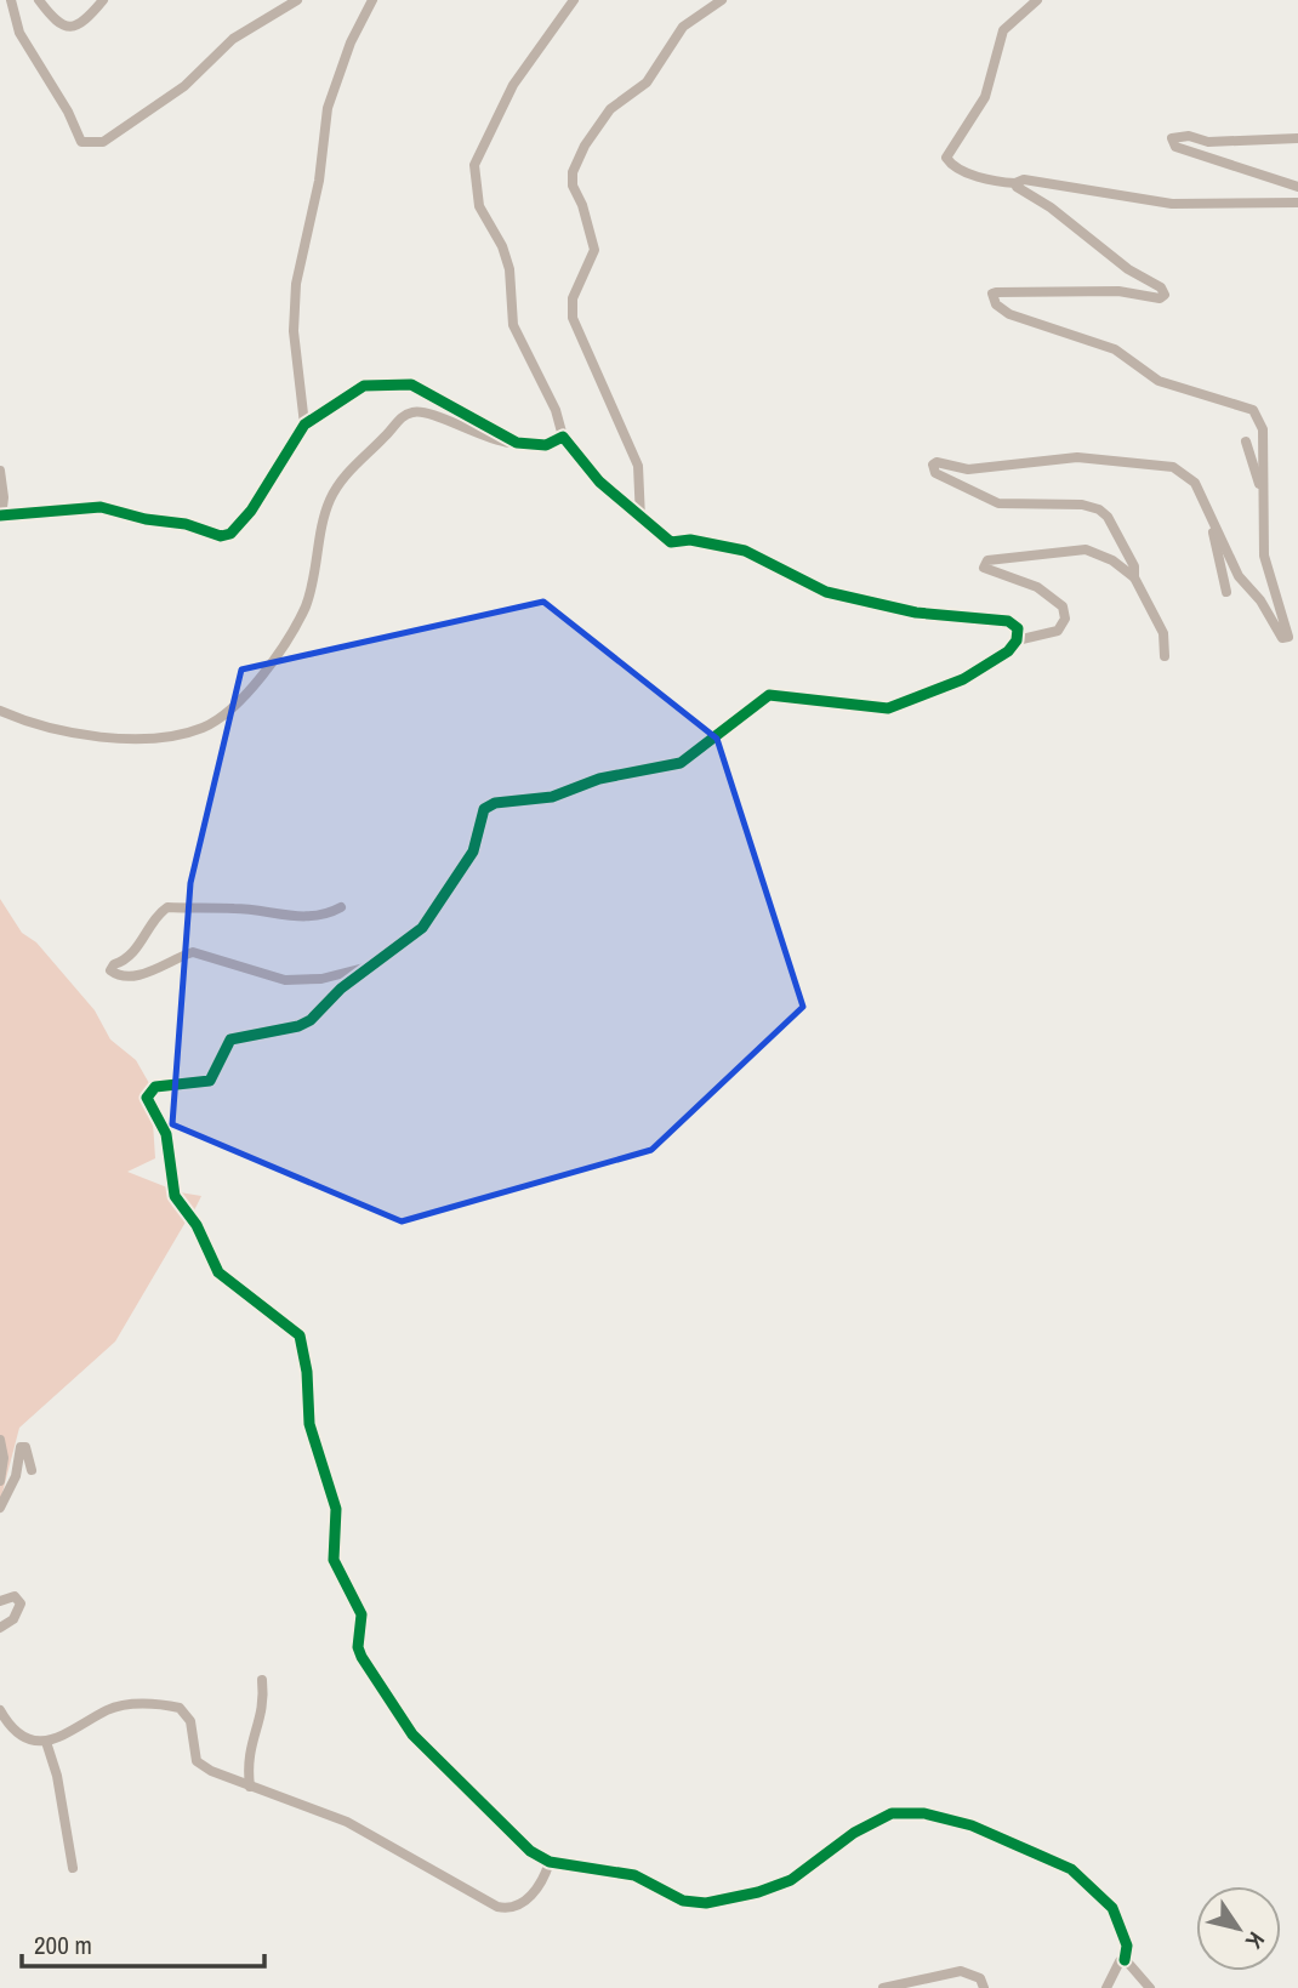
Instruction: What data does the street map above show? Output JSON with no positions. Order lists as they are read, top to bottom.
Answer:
{
  "scale_bar": "200 m",
  "north": "bottom right"
}
